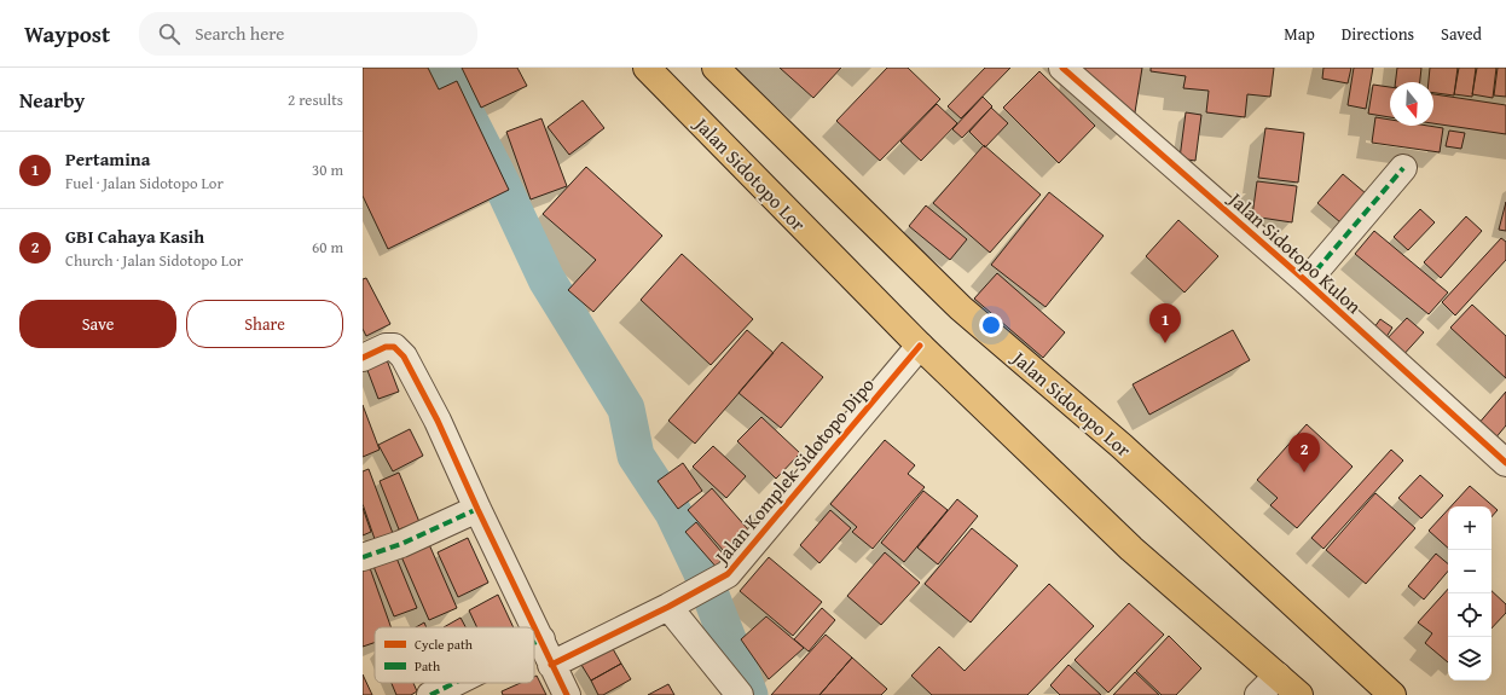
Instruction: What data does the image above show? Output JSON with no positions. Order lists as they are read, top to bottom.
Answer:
{
  "streets": {
    "highway": ["Jalan Sidotopo Lor"],
    "street": ["Jalan Sidotopo Kulon", "Jalan Komplek Sidotopo Dipo"]
  },
  "crossings": [
    ["Jalan Sidotopo Lor", "Jalan Komplek Sidotopo Dipo"]
  ],
  "legend": ["Cycle path", "Path"],
  "north": "bottom",
  "page": {
    "header": "Waypost",
    "search": "Search here",
    "nav": ["Map", "Directions", "Saved"],
    "heading": ["Nearby", "2 results"],
    "list": [
      {
        "mark": "1",
        "name": "Pertamina",
        "note": "Fuel · Jalan Sidotopo Lor",
        "value": "30 m"
      },
      {
        "mark": "2",
        "name": "GBI Cahaya Kasih",
        "note": "Church · Jalan Sidotopo Lor",
        "value": "60 m"
      }
    ],
    "buttons": ["Save", "Share"],
    "pins": ["1", "2"],
    "map_buttons": ["+", "−"]
  }
}
